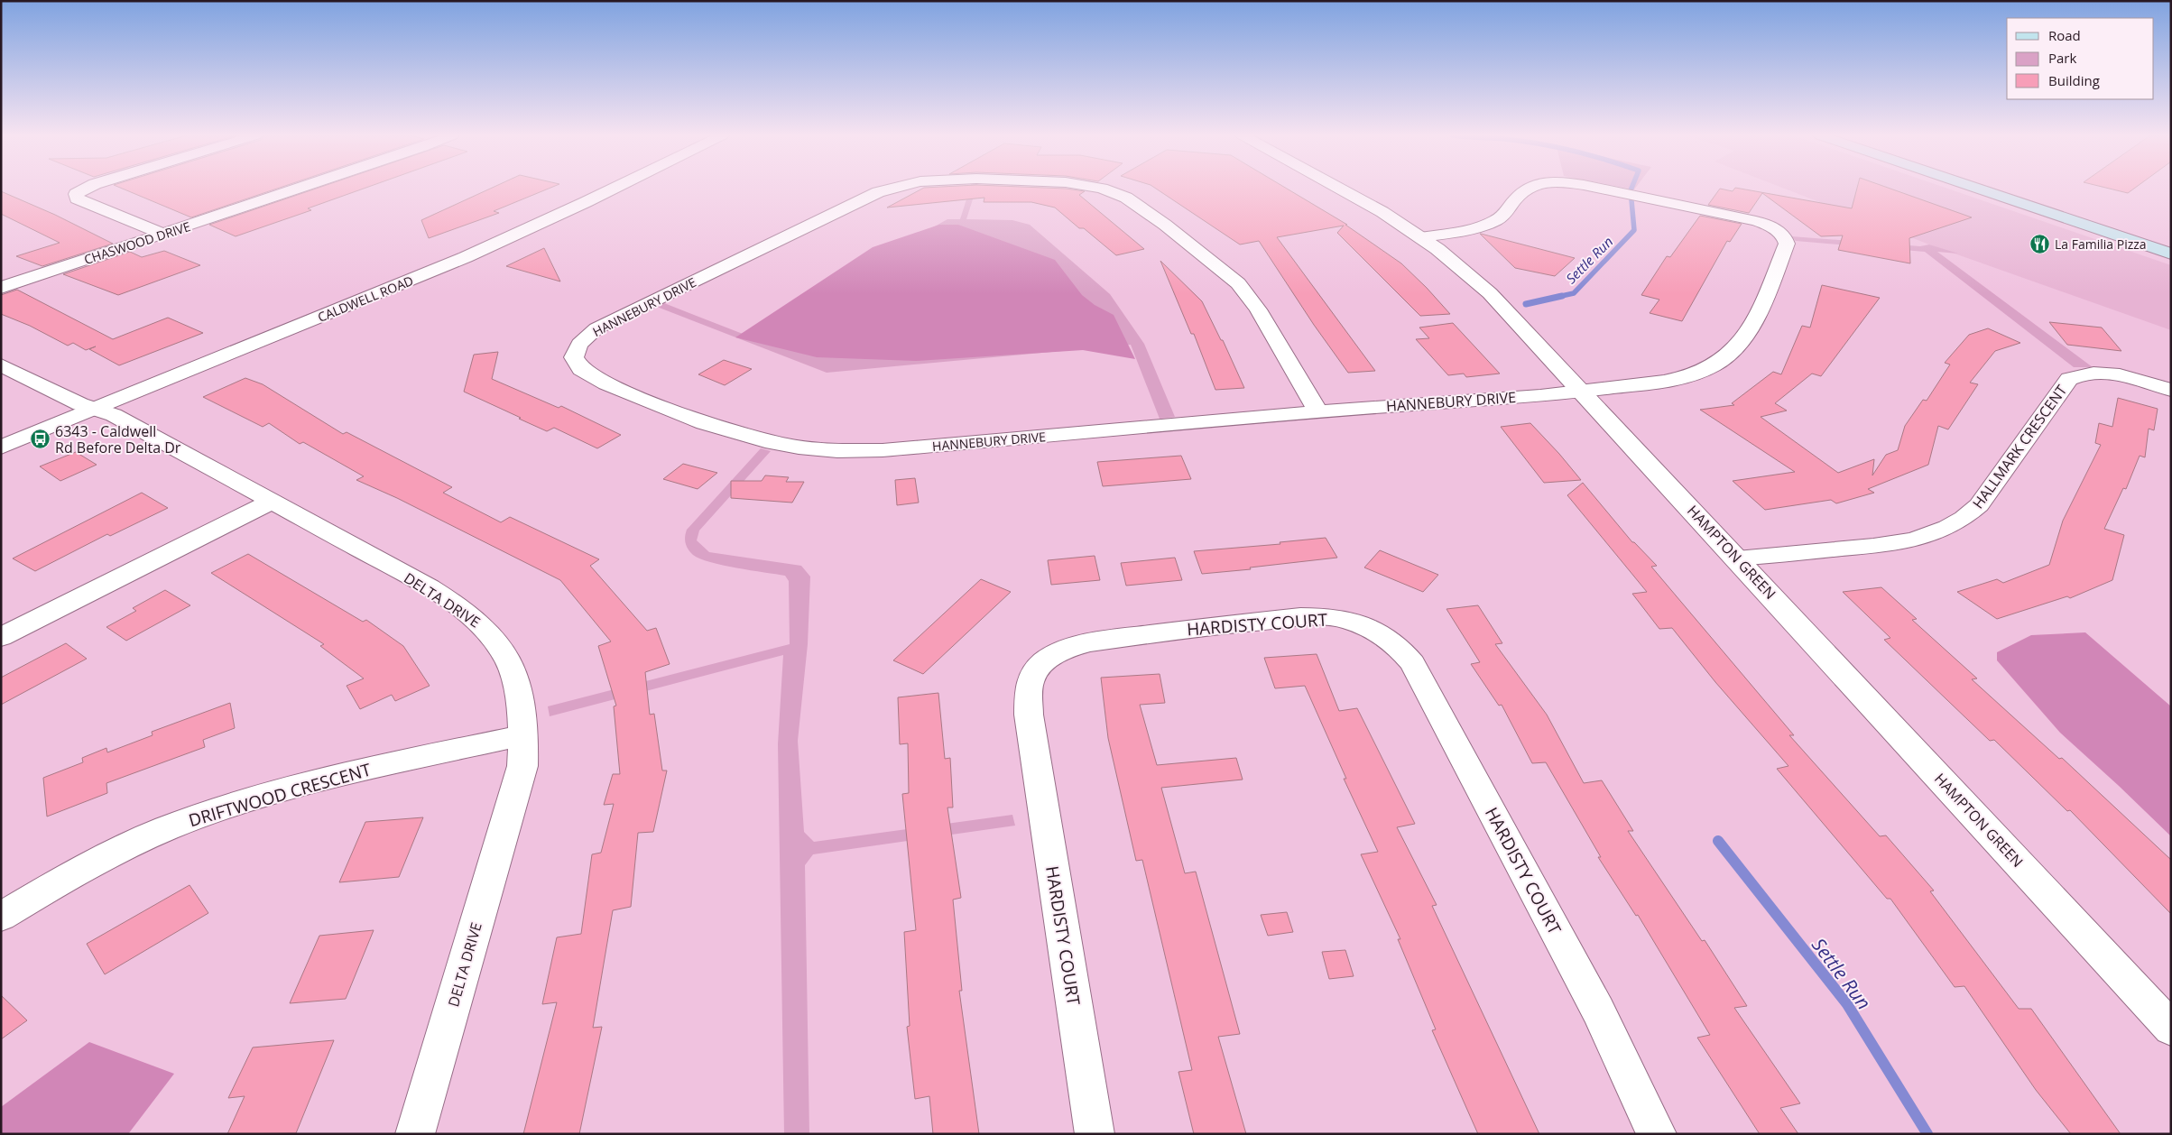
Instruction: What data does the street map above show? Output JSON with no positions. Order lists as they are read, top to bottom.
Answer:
{
  "streets": {
    "street": [
      "CHASWOOD DRIVE",
      "CALDWELL ROAD",
      "HANNEBURY DRIVE",
      "HALLMARK CRESCENT",
      "HAMPTON GREEN",
      "DELTA DRIVE",
      "HARDISTY COURT",
      "DRIFTWOOD CRESCENT"
    ]
  },
  "crossings": [
    ["CALDWELL ROAD", "DELTA DRIVE"],
    ["HANNEBURY DRIVE", "HAMPTON GREEN"],
    ["HALLMARK CRESCENT", "HAMPTON GREEN"],
    ["DELTA DRIVE", "DRIFTWOOD CRESCENT"]
  ],
  "water": ["Settle Run"],
  "places": {
    "restaurant": ["La Familia Pizza"],
    "bus stop": ["6343 - Caldwell Rd Before Delta Dr"]
  },
  "legend": ["Road", "Park", "Building"]
}
